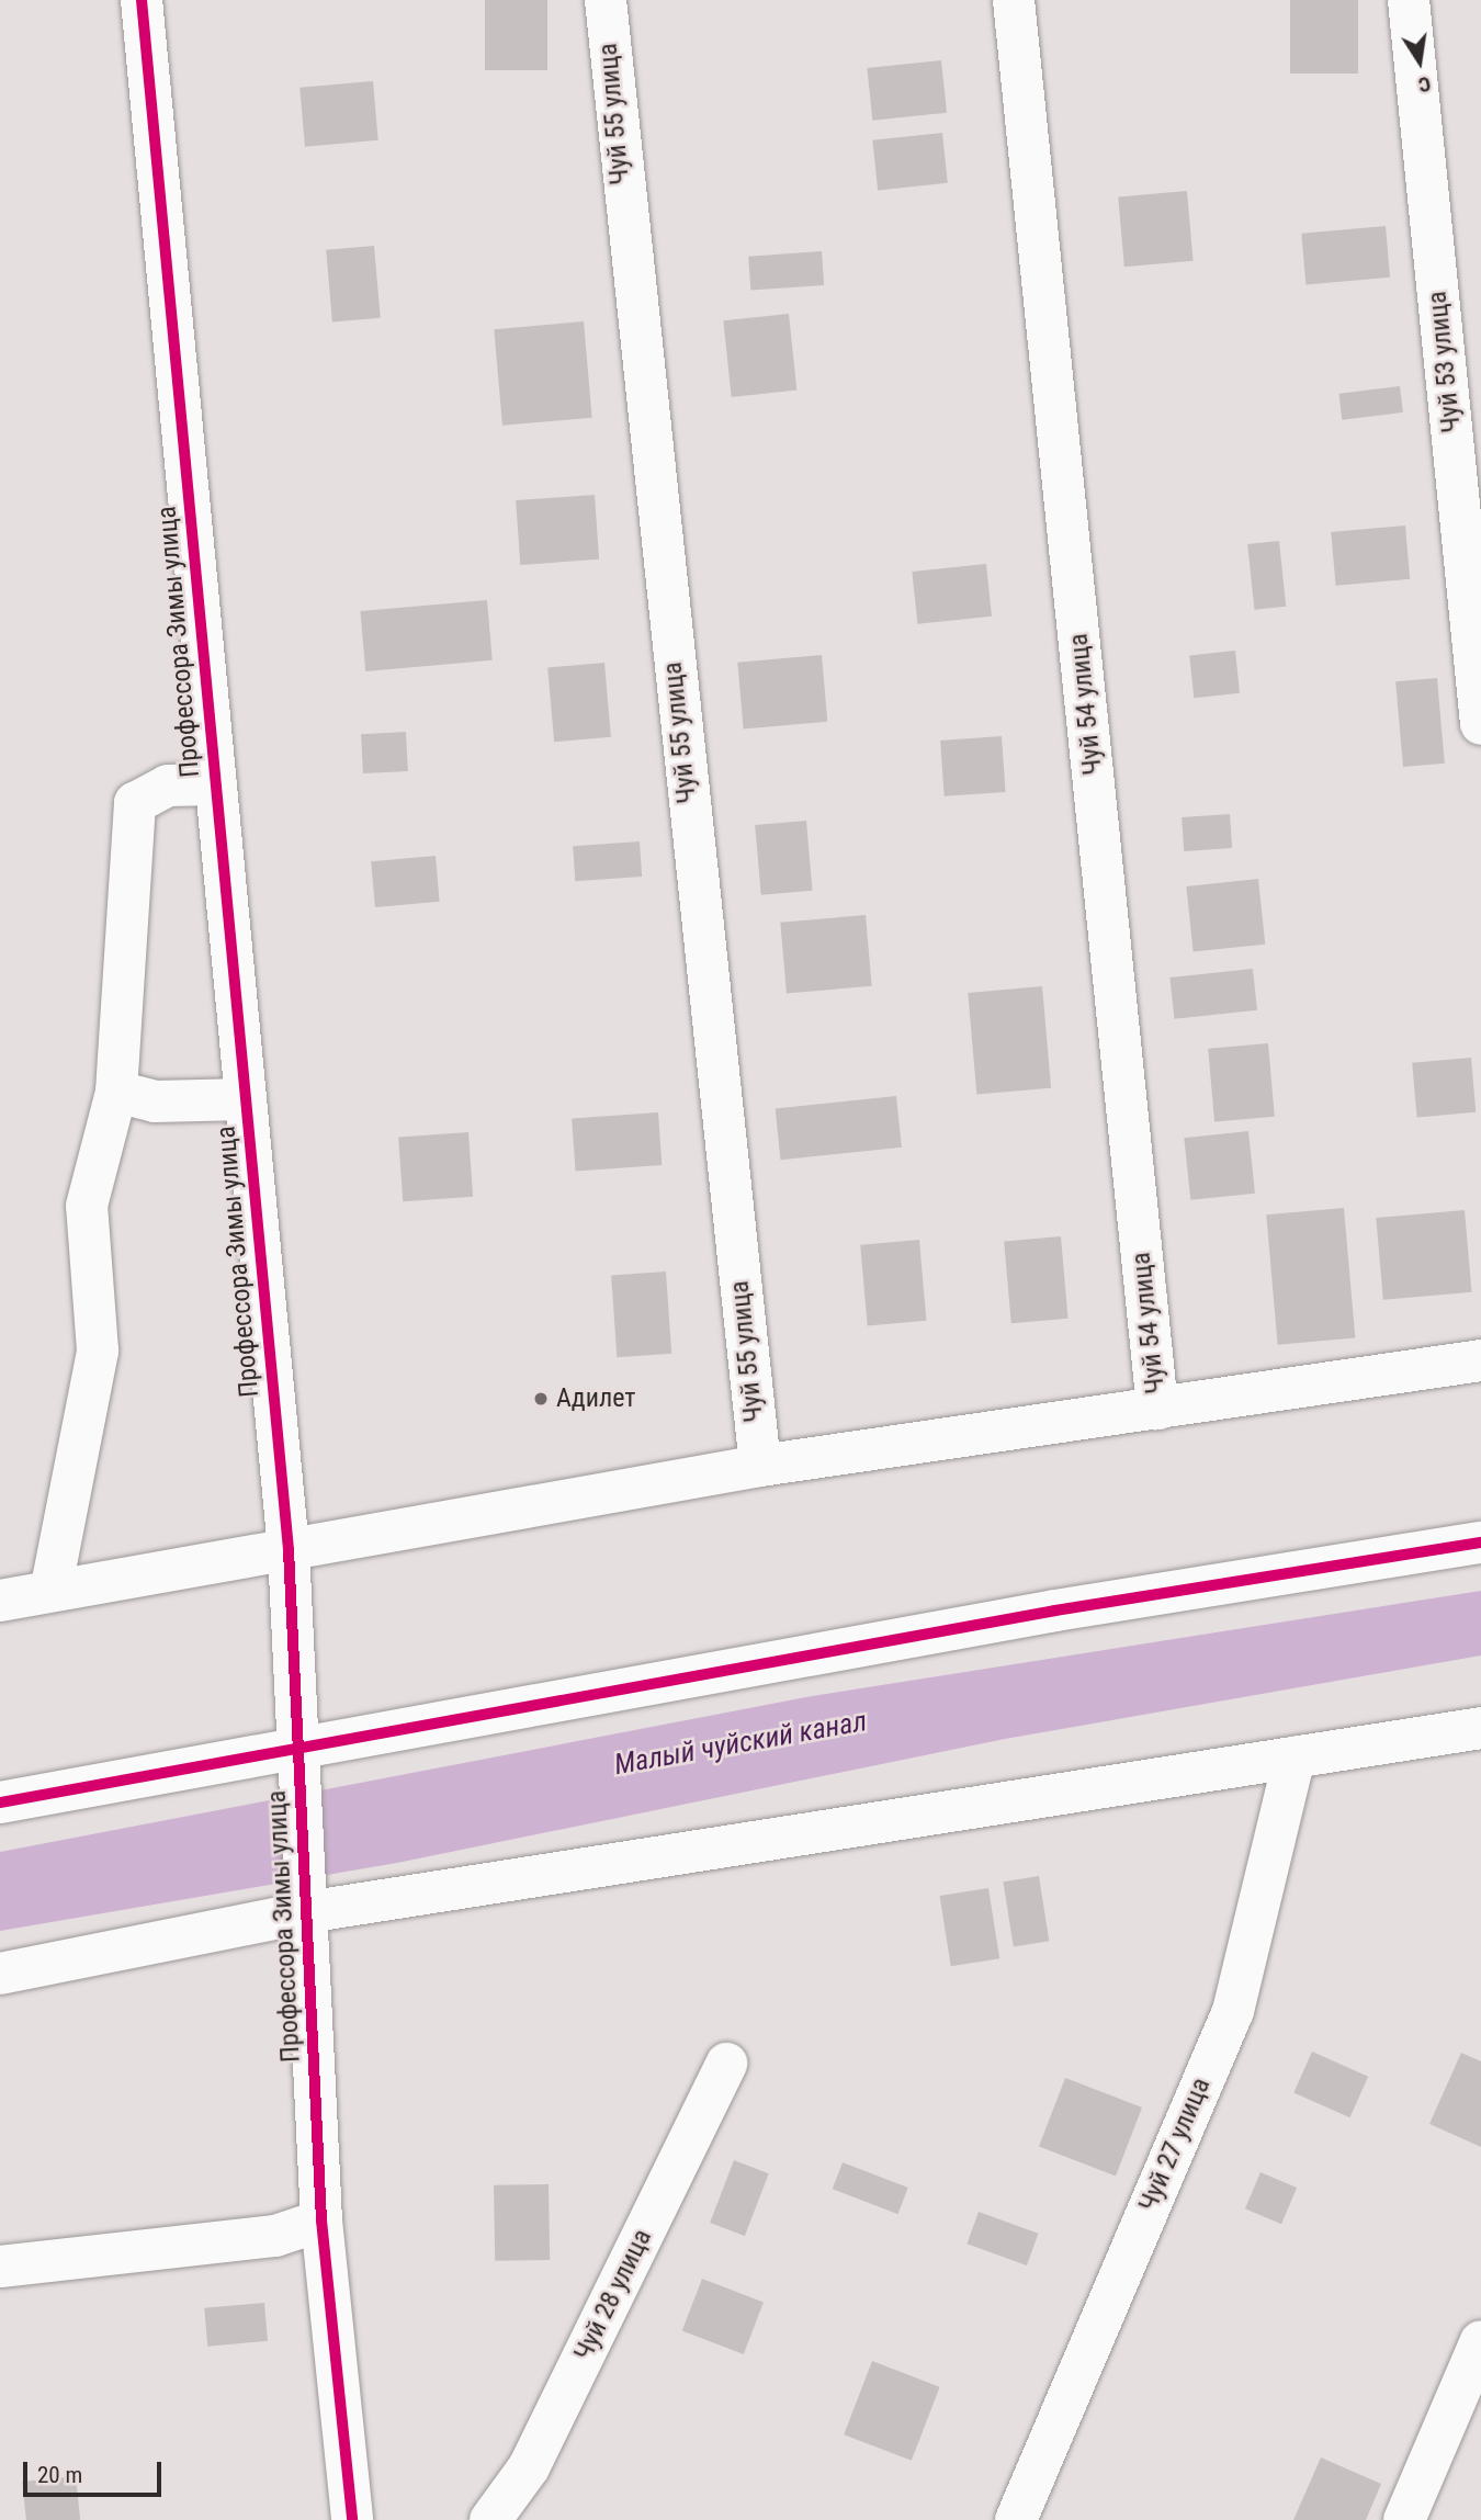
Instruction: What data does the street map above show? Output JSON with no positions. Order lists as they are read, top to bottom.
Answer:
{
  "streets": {
    "street": [
      "Чуй 55 улица",
      "Чуй 53 улица",
      "Профессора Зимы улица",
      "Чуй 54 улица",
      "Чуй 27 улица",
      "Чуй 28 улица"
    ]
  },
  "water": ["Малый чуйский канал"],
  "places": ["Адилет"],
  "scale_bar": "20 m",
  "north": "bottom"
}
